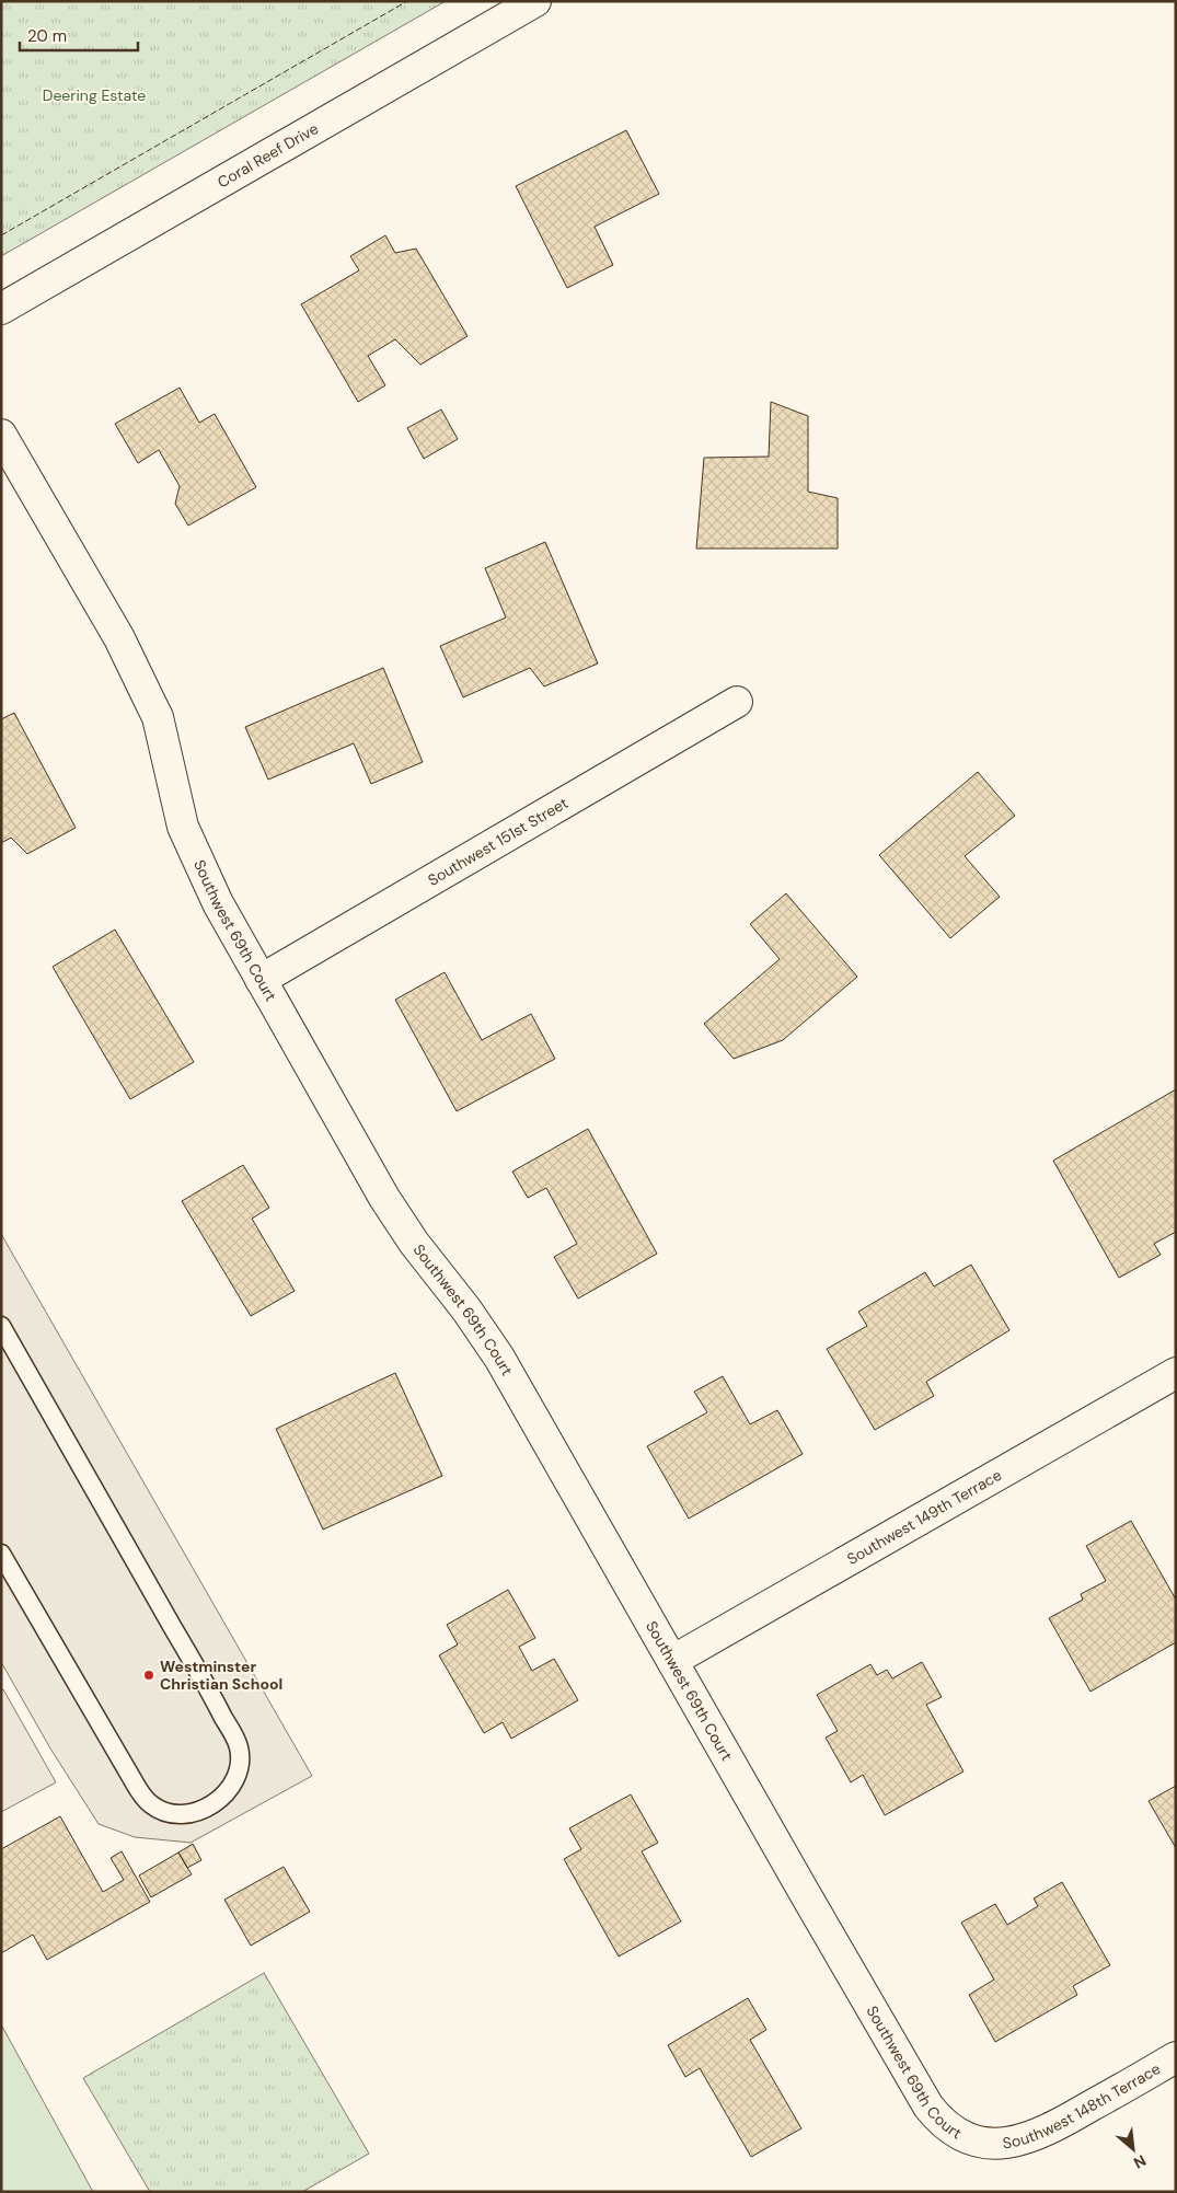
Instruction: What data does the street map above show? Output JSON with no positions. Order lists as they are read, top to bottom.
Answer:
{
  "streets": {
    "street": [
      "Coral Reef Drive",
      "Southwest 151st Street",
      "Southwest 69th Court",
      "Southwest 149th Terrace",
      "Southwest 148th Terrace"
    ]
  },
  "crossings": [
    ["Southwest 151st Street", "Southwest 69th Court"],
    ["Southwest 69th Court", "Southwest 149th Terrace"],
    ["Southwest 69th Court", "Southwest 148th Terrace"]
  ],
  "parks": ["Deering Estate"],
  "places": ["Westminster Christian School"],
  "scale_bar": "20 m",
  "north": "bottom right"
}
